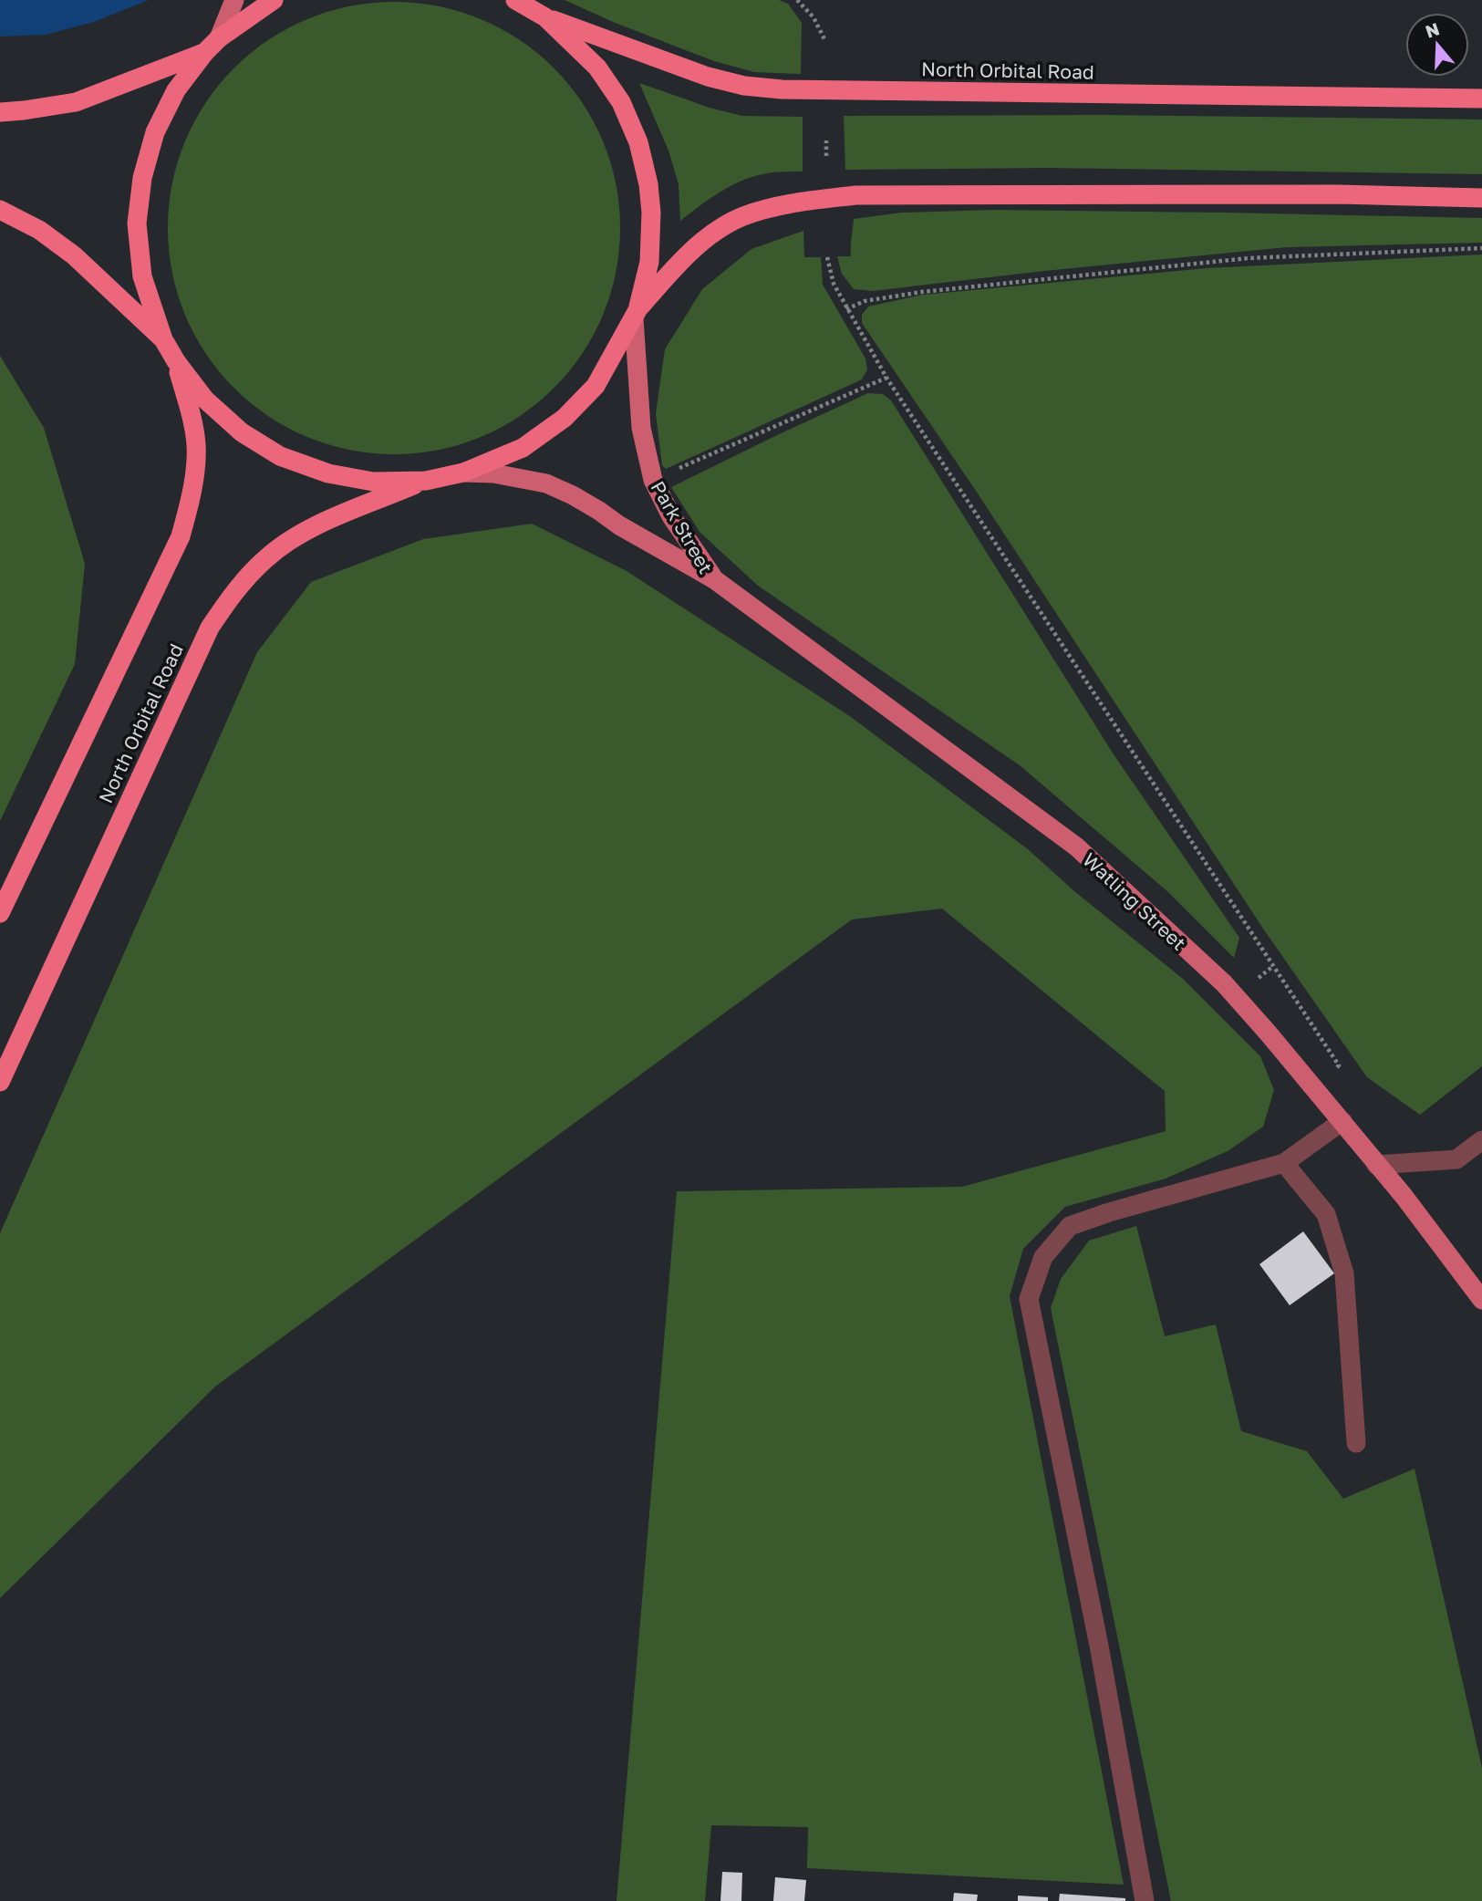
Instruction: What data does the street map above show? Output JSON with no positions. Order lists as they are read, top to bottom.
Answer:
{
  "streets": {
    "highway": ["North Orbital Road"],
    "main road": ["Park Street", "Watling Street"]
  },
  "crossings": [
    ["Park Street", "Watling Street"]
  ],
  "north": "top"
}
